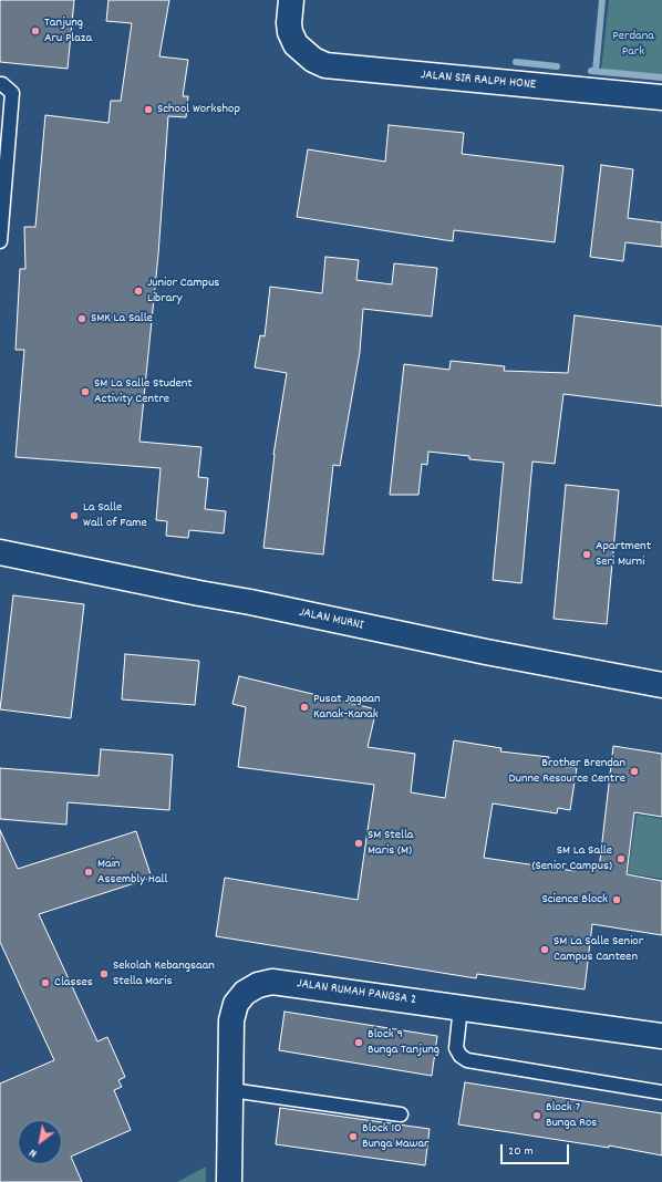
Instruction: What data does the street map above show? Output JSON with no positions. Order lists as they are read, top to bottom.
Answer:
{
  "streets": {
    "street": ["JALAN SIR RALPH HONE", "JALAN MURNI", "JALAN RUMAH PANGSA 2"]
  },
  "parks": ["Perdana Park"],
  "places": [
    "Tanjung Aru Plaza",
    "School Workshop",
    "Junior Campus Library",
    "SMK La Salle",
    "SM La Salle Student Activity Centre",
    "La Salle Wall of Fame",
    "Apartment Seri Murni",
    "Pusat Jagaan Kanak-Kanak",
    "Brother Brendan Dunne Resource Centre",
    "SM Stella Maris (M)",
    "SM La Salle (Senior Campus)",
    "Main Assembly Hall",
    "Science Block",
    "SM La Salle Senior Campus Canteen",
    "Sekolah Kebangsaan Stella Maris",
    "Classes",
    "Block 9 Bunga Tanjung",
    "Block 7 Bunga Ros",
    "Block 10 Bunga Mawar"
  ],
  "scale_bar": "20 m",
  "north": "bottom left"
}
